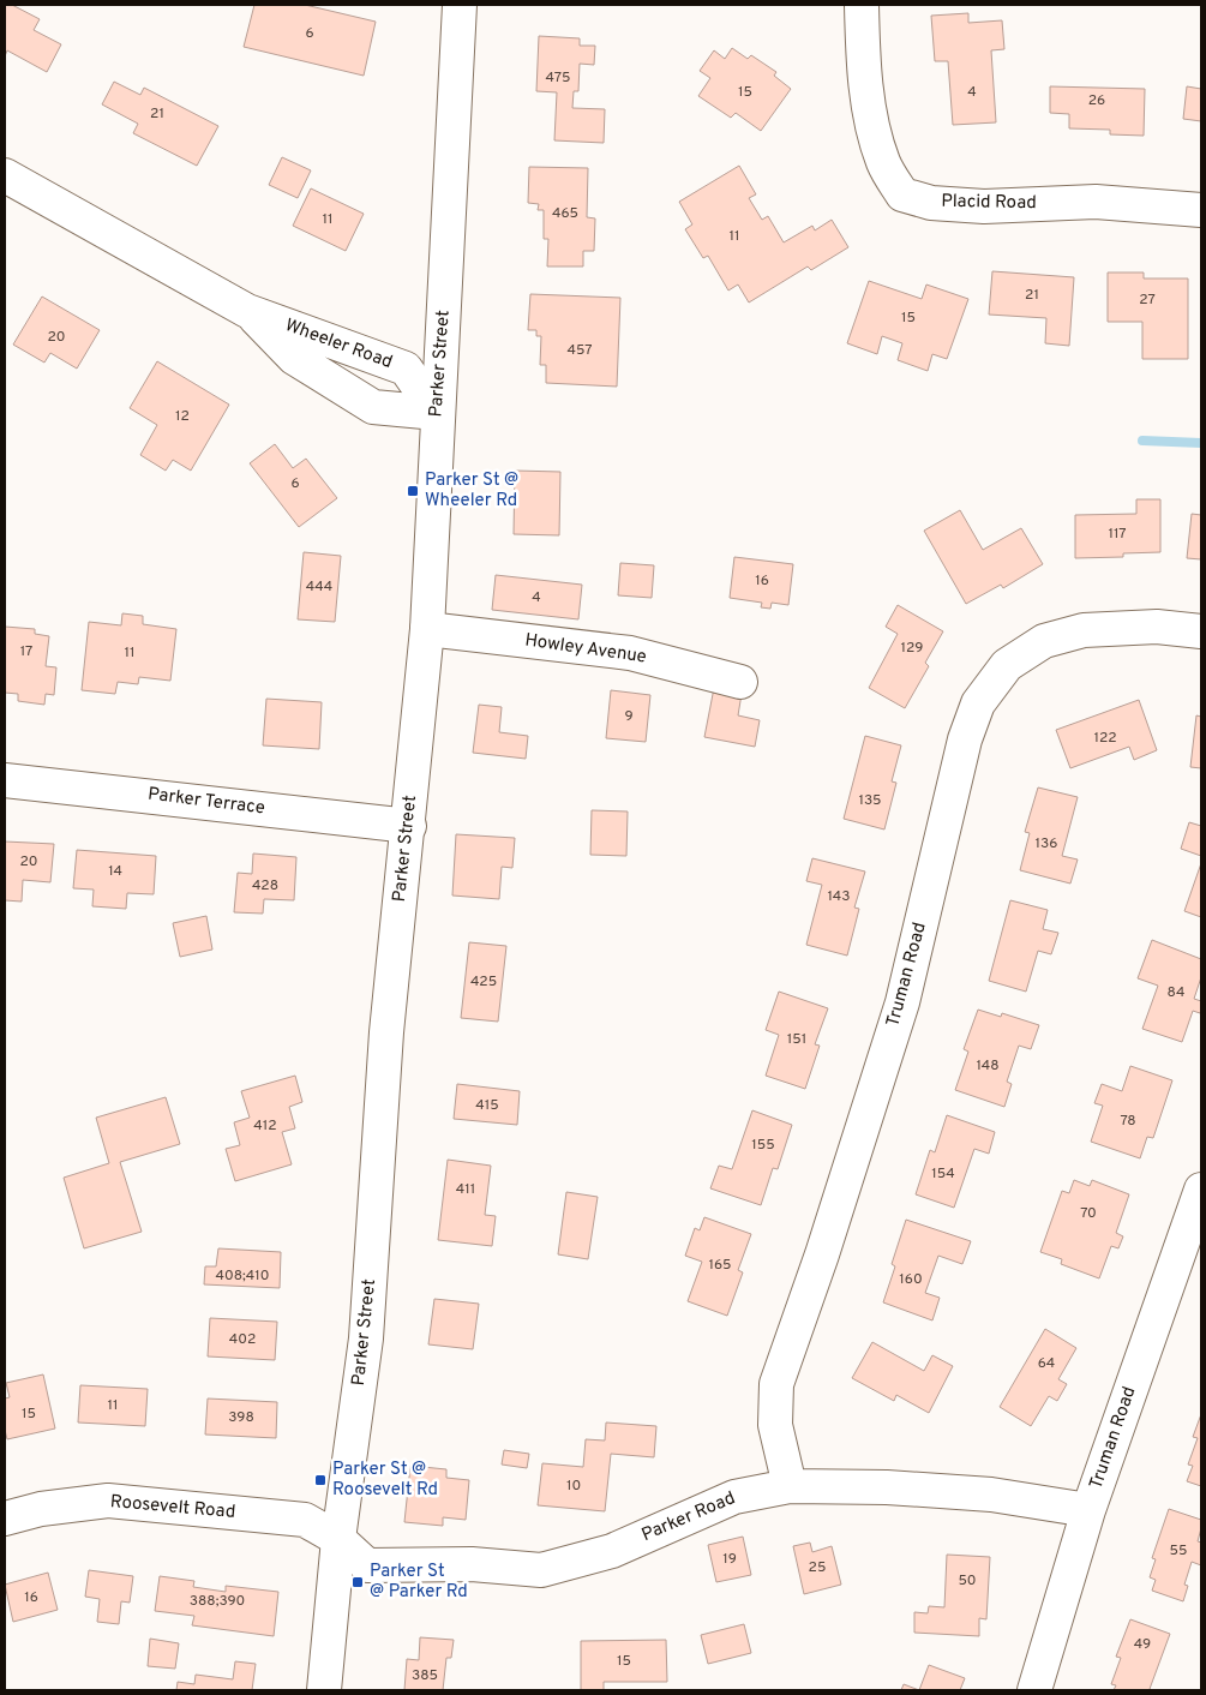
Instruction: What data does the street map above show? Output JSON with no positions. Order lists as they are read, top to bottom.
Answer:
{
  "streets": {
    "street": [
      "Placid Road",
      "Wheeler Road",
      "Parker Street",
      "Howley Avenue",
      "Parker Terrace",
      "Truman Road",
      "Roosevelt Road",
      "Parker Road"
    ]
  },
  "crossings": [
    ["Wheeler Road", "Parker Street"],
    ["Parker Street", "Howley Avenue"],
    ["Parker Street", "Parker Terrace"],
    ["Parker Street", "Roosevelt Road"],
    ["Parker Street", "Parker Road"],
    ["Truman Road", "Parker Road"],
    ["Roosevelt Road", "Parker Road"]
  ],
  "places": {
    "transit": ["Parker St @ Wheeler Rd", "Parker St @ Roosevelt Rd", "Parker St @ Parker Rd"]
  },
  "house_numbers": [
    "6",
    "475",
    "15",
    "4",
    "26",
    "21",
    "465",
    "11",
    "11",
    "21",
    "27",
    "15",
    "20",
    "457",
    "12",
    "6",
    "117",
    "16",
    "444",
    "4",
    "129",
    "17",
    "11",
    "9",
    "122",
    "135",
    "136",
    "20",
    "14",
    "428",
    "143",
    "425",
    "84",
    "151",
    "148",
    "415",
    "78",
    "412",
    "155",
    "154",
    "411",
    "70",
    "165",
    "408;410",
    "160",
    "402",
    "64",
    "11",
    "15",
    "398",
    "10",
    "55",
    "19",
    "25",
    "50",
    "16",
    "388;390",
    "49",
    "15",
    "385"
  ]
}
